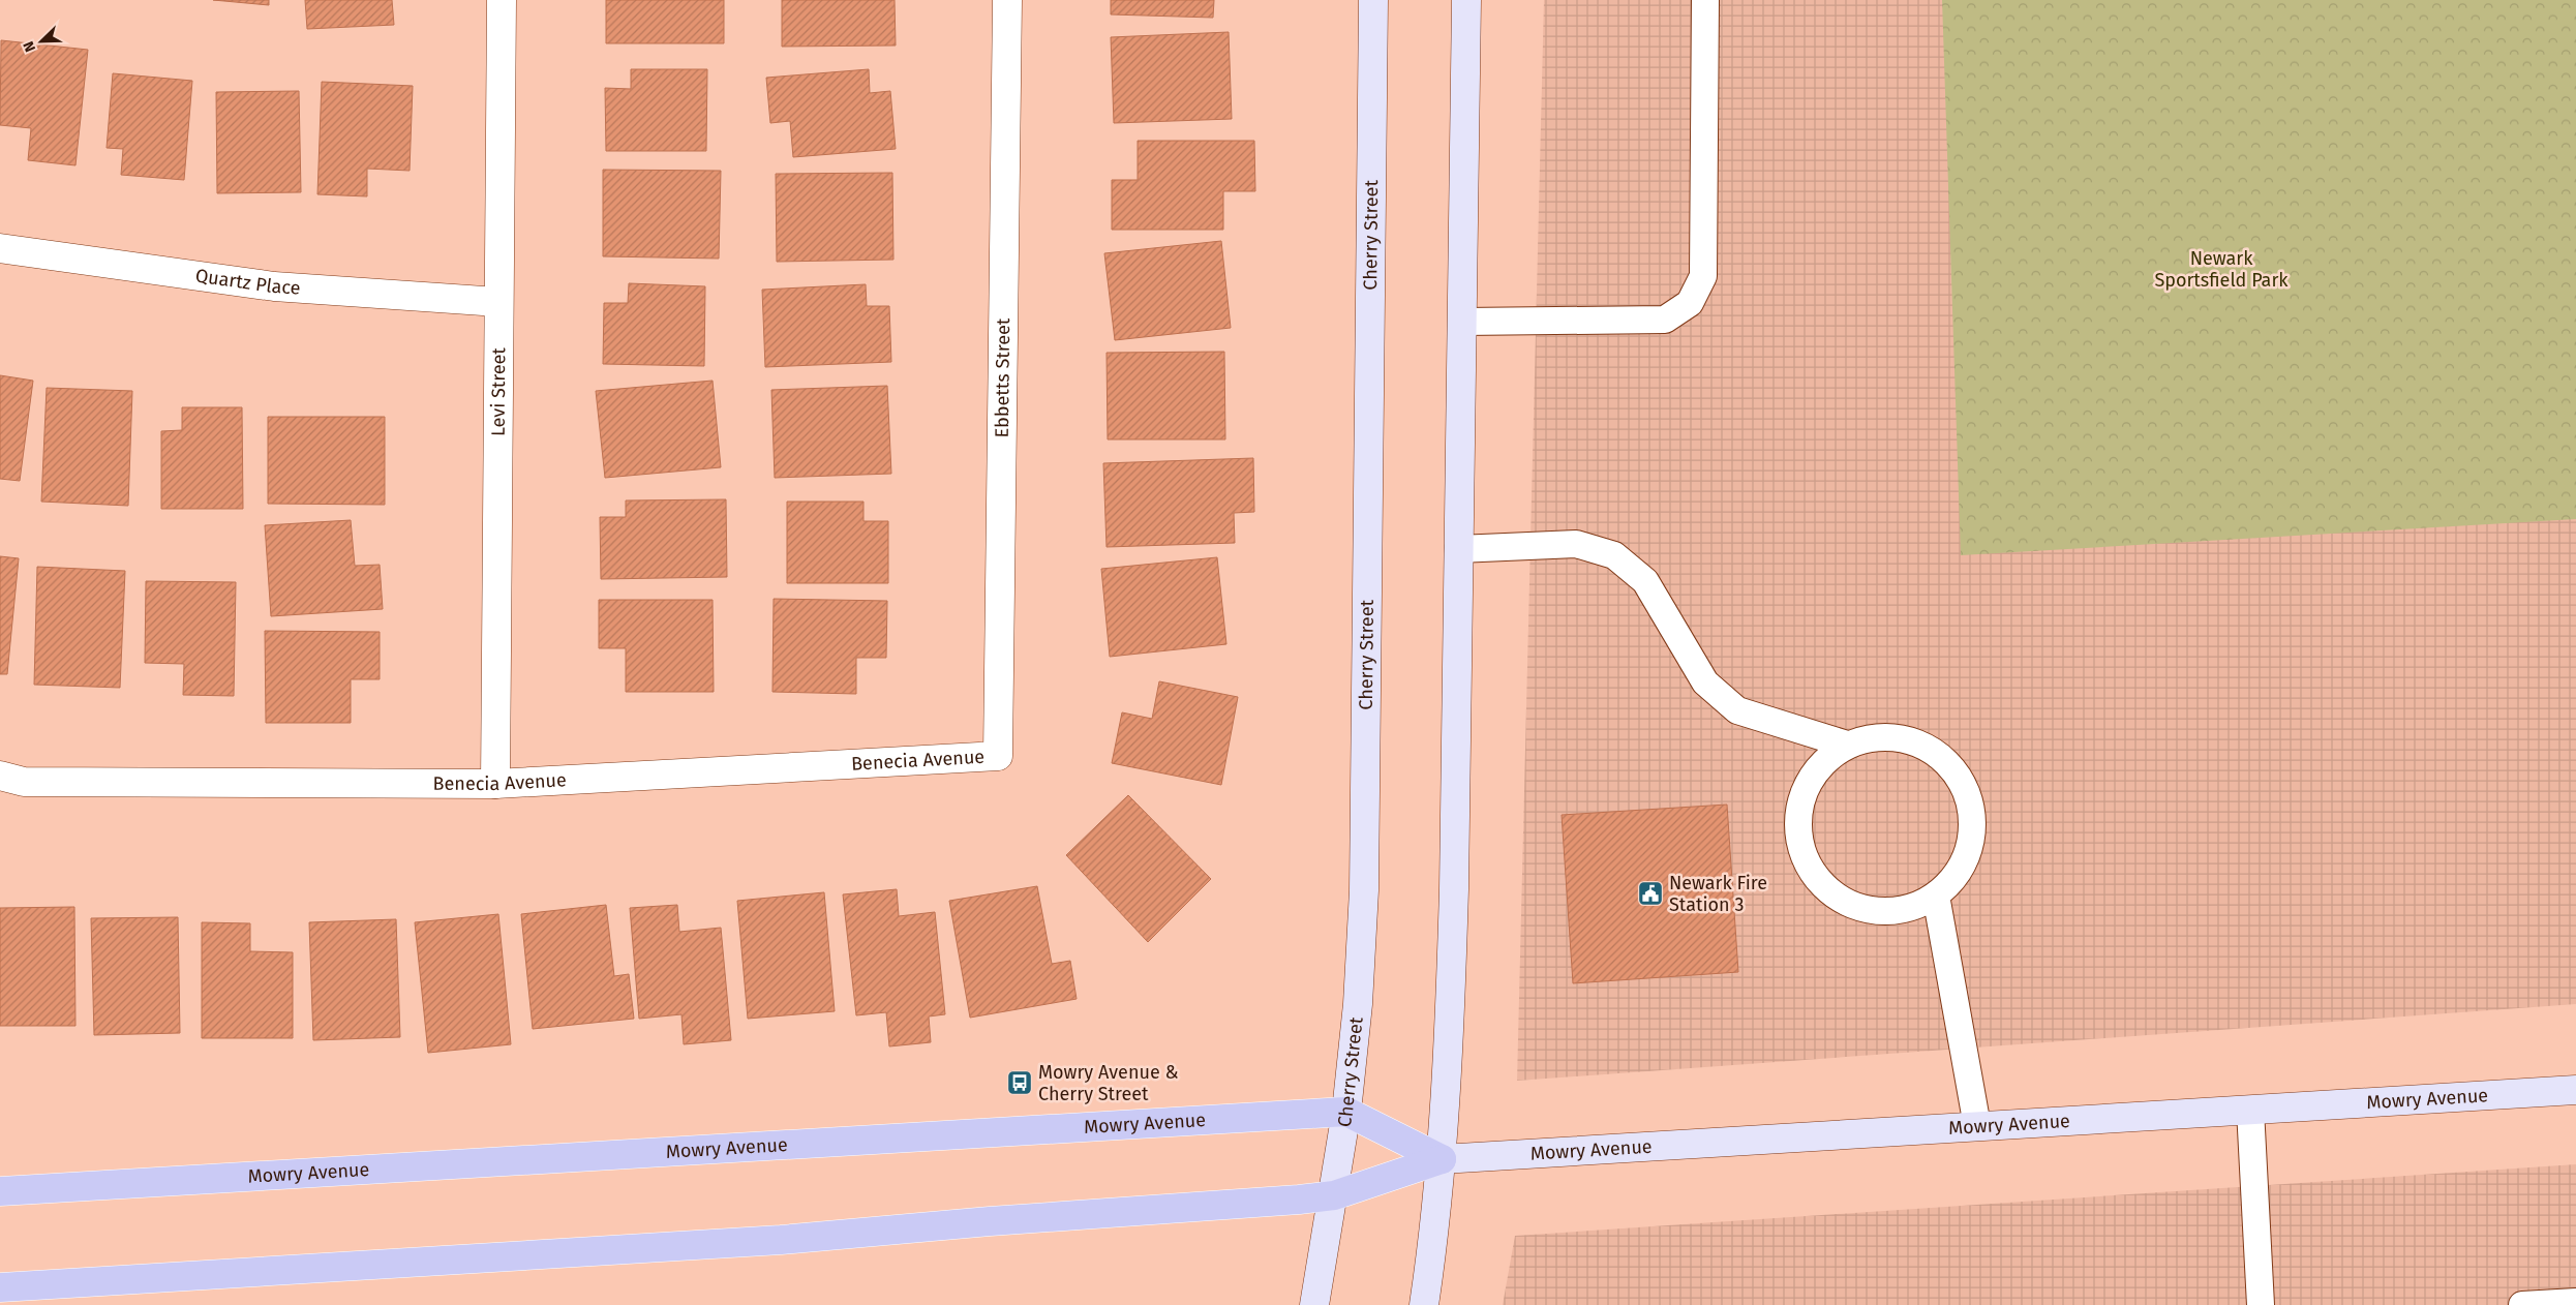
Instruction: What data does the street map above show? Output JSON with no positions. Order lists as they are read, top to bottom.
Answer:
{
  "streets": {
    "main road": ["Cherry Street", "Mowry Avenue"],
    "street": [
      "Quartz Place",
      "Ebbetts Street",
      "Levi Street",
      "Benecia Avenue"
    ]
  },
  "crossings": [
    ["Cherry Street", "Mowry Avenue"],
    ["Quartz Place", "Levi Street"],
    ["Ebbetts Street", "Benecia Avenue"],
    ["Levi Street", "Benecia Avenue"]
  ],
  "parks": ["Newark Sportsfield Park"],
  "places": {
    "public building": ["Newark Fire Station 3"],
    "bus stop": ["Mowry Avenue & Cherry Street"]
  },
  "north": "bottom left"
}
